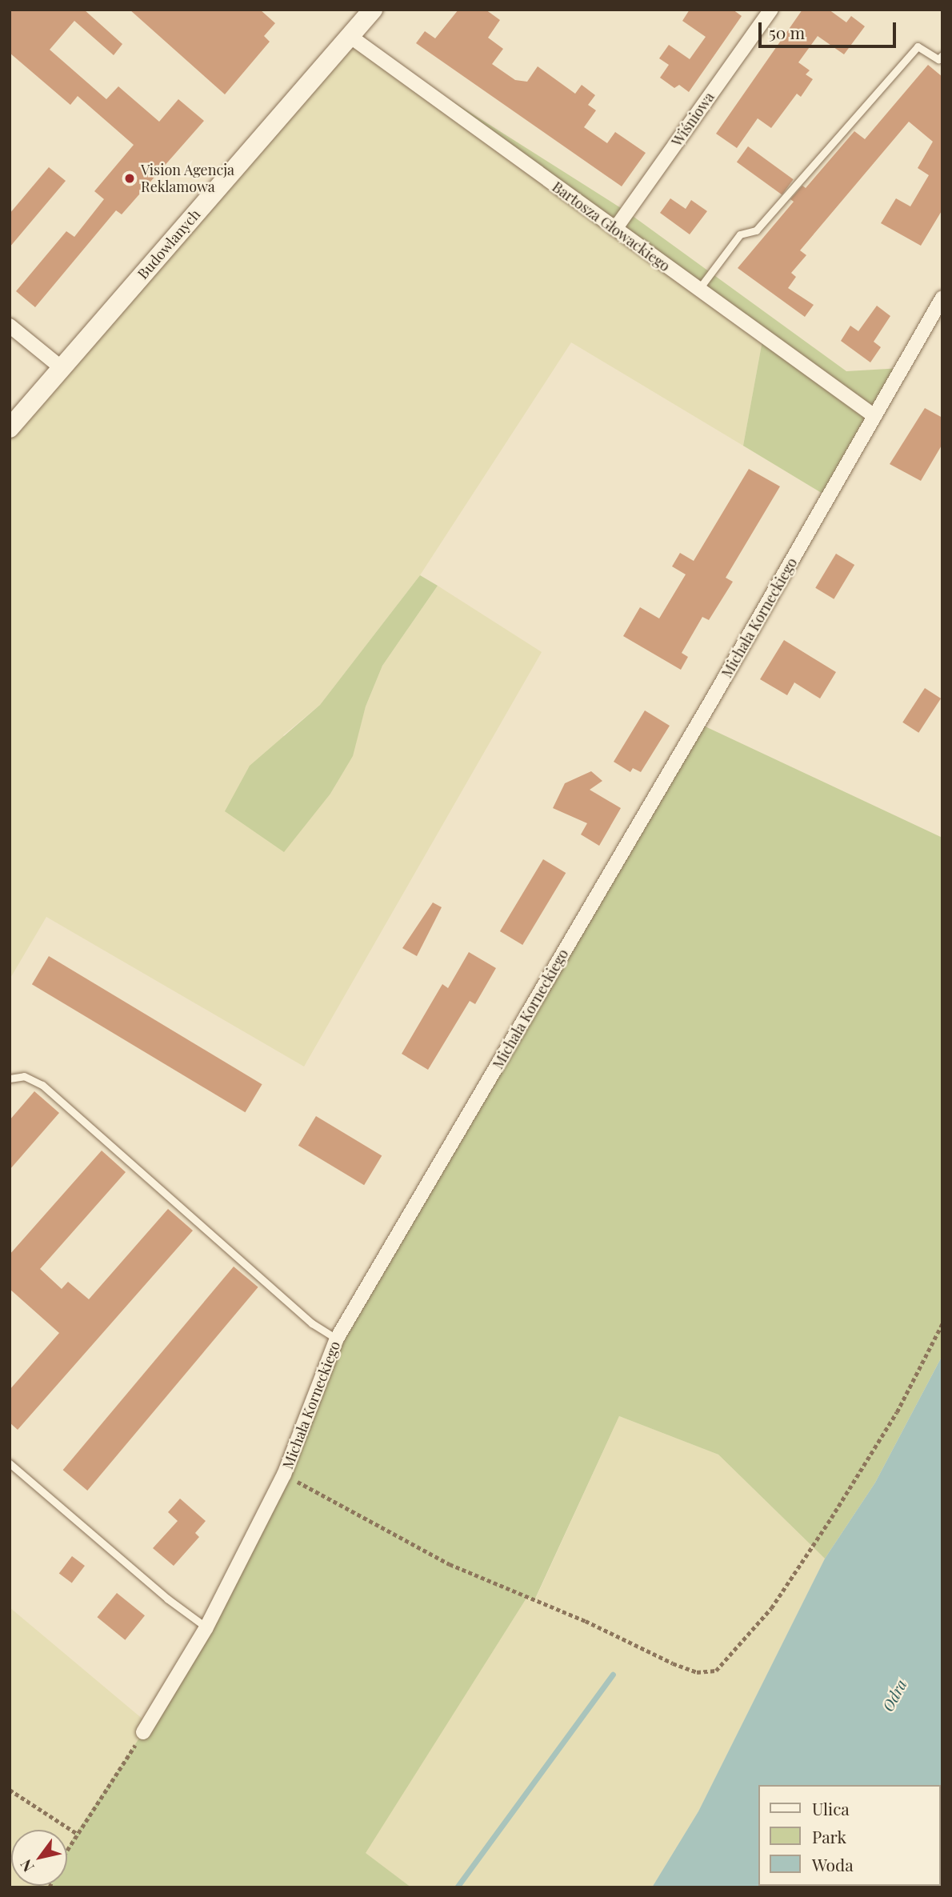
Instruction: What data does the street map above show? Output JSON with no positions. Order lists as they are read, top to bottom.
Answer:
{
  "streets": {
    "main road": ["Budowlanych"],
    "street": ["Wiśniowa", "Bartosza Głowackiego", "Michała Korneckiego"]
  },
  "crossings": [
    ["Wiśniowa", "Bartosza Głowackiego"],
    ["Bartosza Głowackiego", "Budowlanych"],
    ["Bartosza Głowackiego", "Michała Korneckiego"]
  ],
  "water": ["Odra"],
  "places": ["Vision Agencja Reklamowa"],
  "legend": ["Ulica", "Park", "Woda"],
  "scale_bar": "50 m",
  "north": "bottom left"
}
